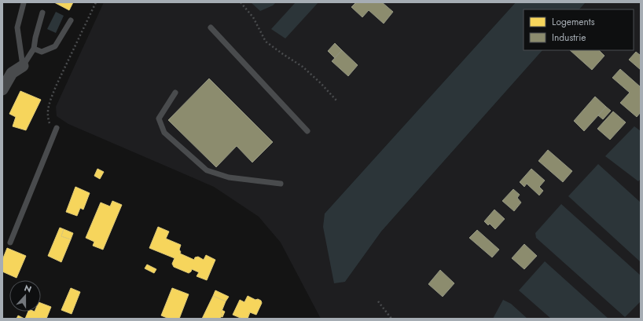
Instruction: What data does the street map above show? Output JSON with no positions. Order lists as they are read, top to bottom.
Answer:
{
  "legend": ["Logements", "Industrie"],
  "north": "top"
}
